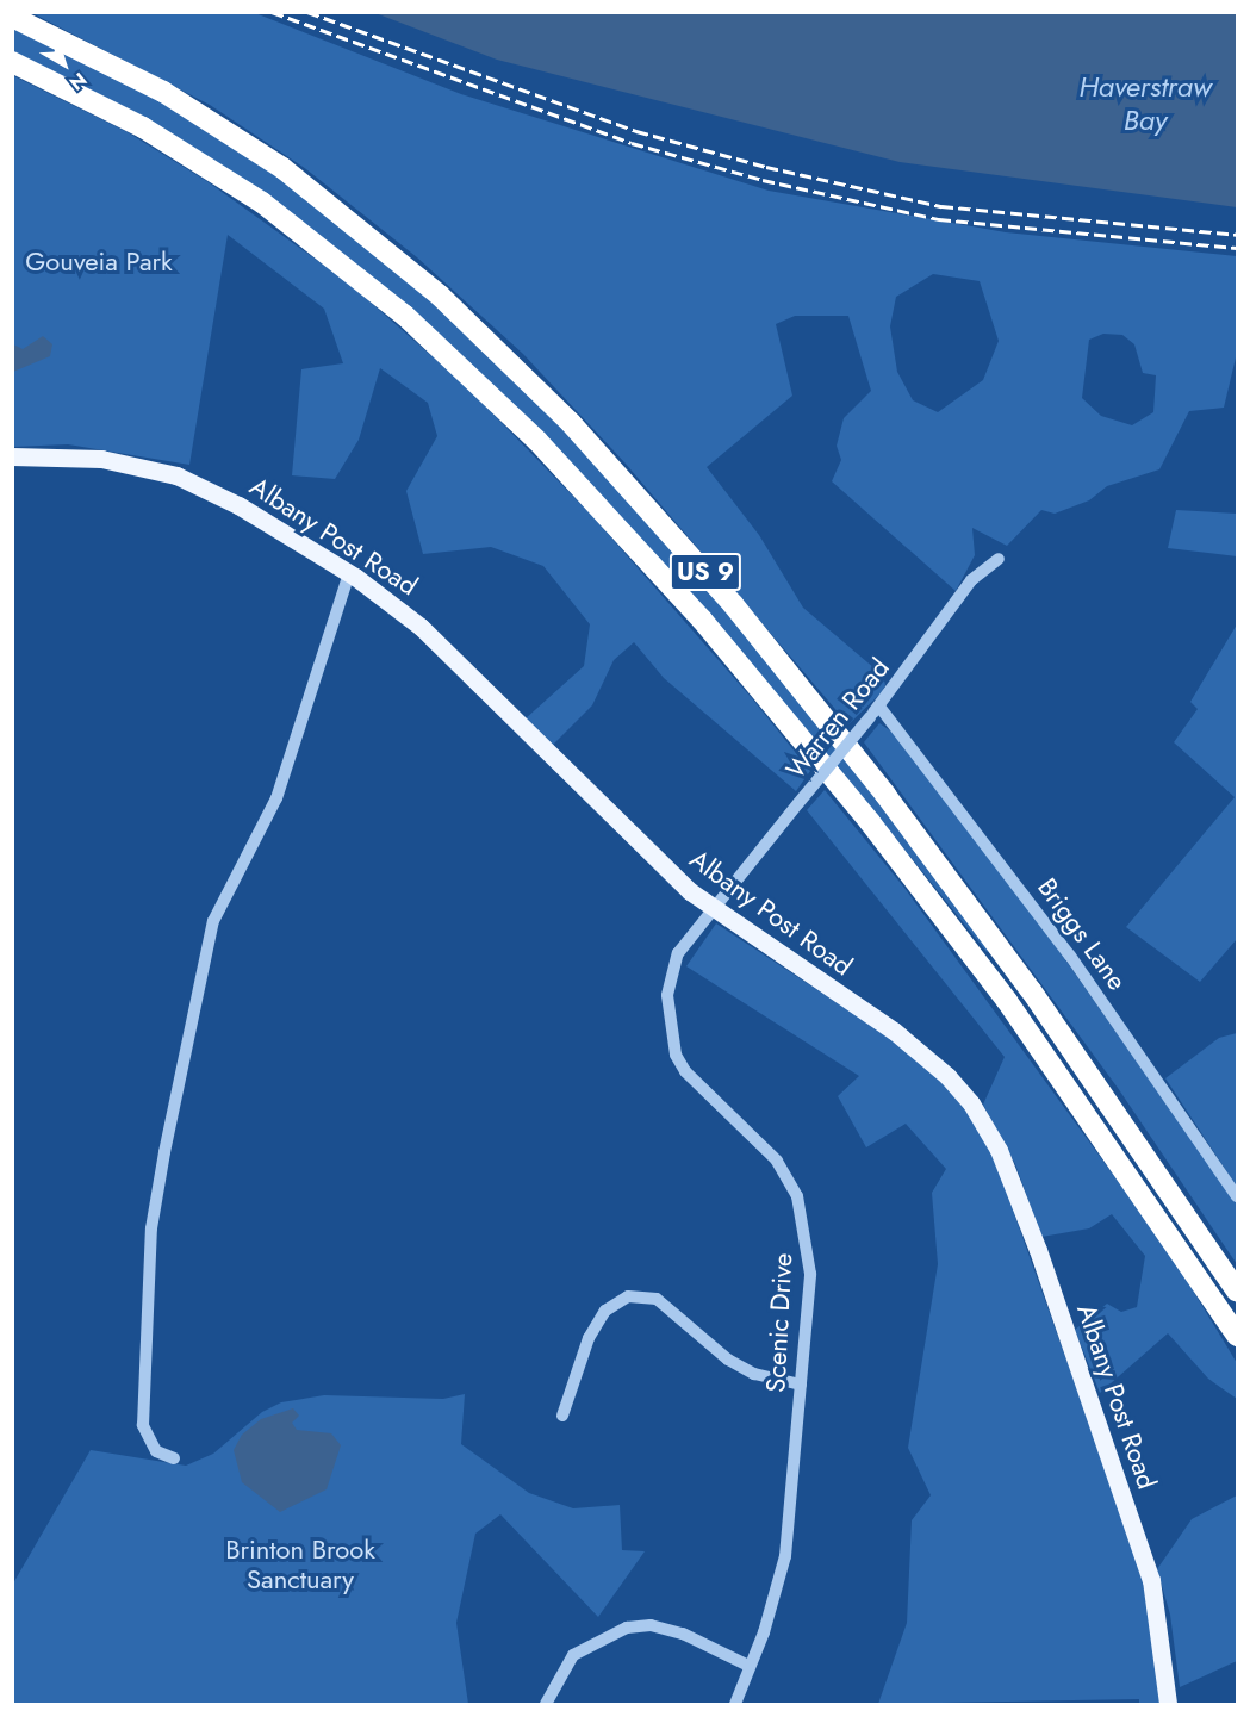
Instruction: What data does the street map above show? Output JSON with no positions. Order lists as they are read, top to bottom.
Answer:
{
  "streets": {
    "highway": ["US 9"],
    "main road": ["Albany Post Road"],
    "street": ["Warren Road", "Briggs Lane", "Scenic Drive"]
  },
  "crossings": [
    ["Albany Post Road", "Warren Road"],
    ["Albany Post Road", "Scenic Drive"],
    ["Warren Road", "Briggs Lane"],
    ["Warren Road", "Scenic Drive"]
  ],
  "water": ["Haverstraw Bay"],
  "parks": ["Gouveia Park", "Brinton Brook Sanctuary"],
  "north": "bottom right"
}
